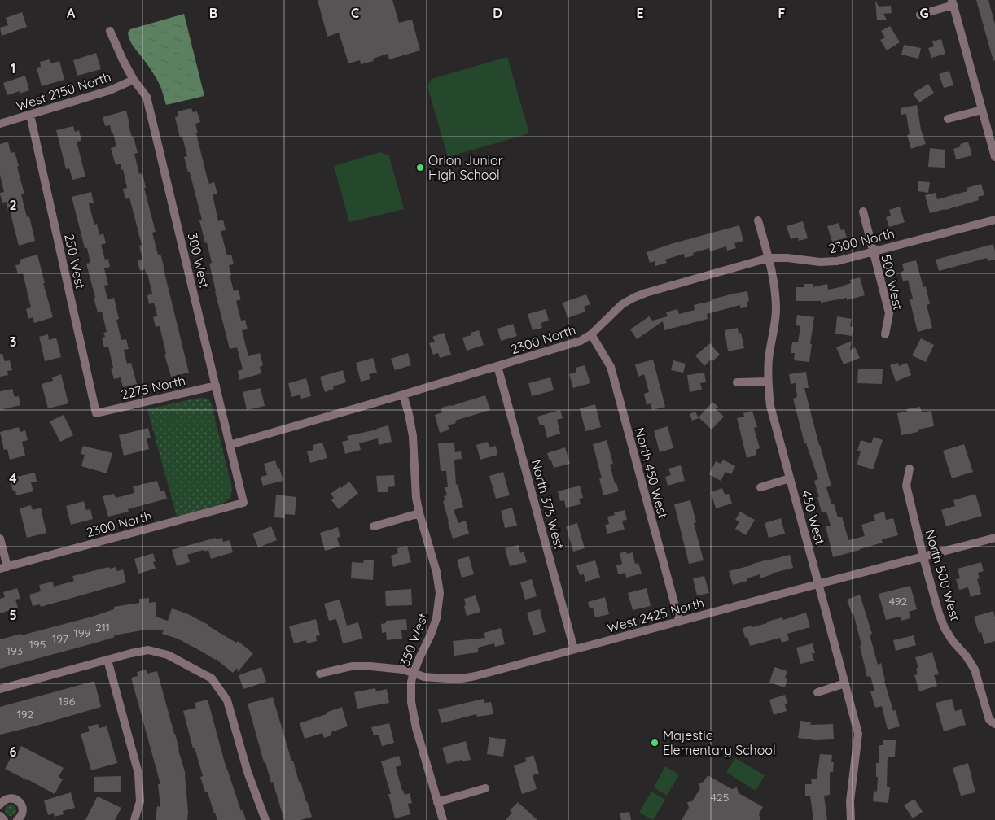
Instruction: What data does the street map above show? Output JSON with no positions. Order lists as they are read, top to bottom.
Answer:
{
  "streets": {
    "street": [
      "West 2150 North",
      "2300 North",
      "300 West",
      "250 West",
      "500 West",
      "2275 North",
      "North 450 West",
      "North 375 West",
      "450 West",
      "North 500 West",
      "West 2425 North",
      "350 West"
    ]
  },
  "crossings": [
    ["West 2150 North", "300 West"],
    ["West 2150 North", "250 West"],
    ["2300 North", "300 West"],
    ["2300 North", "500 West"],
    ["2300 North", "North 450 West"],
    ["2300 North", "North 375 West"],
    ["2300 North", "450 West"],
    ["2300 North", "350 West"],
    ["300 West", "2275 North"],
    ["250 West", "2275 North"],
    ["North 450 West", "West 2425 North"],
    ["North 375 West", "West 2425 North"],
    ["450 West", "West 2425 North"],
    ["North 500 West", "West 2425 North"],
    ["West 2425 North", "350 West"]
  ],
  "places": ["Orion Junior High School", "Majestic Elementary School"],
  "house_numbers": [
    "492",
    "211",
    "199",
    "197",
    "195",
    "193",
    "196",
    "192",
    "425"
  ],
  "grid": {
    "columns": [
      "A",
      "B",
      "C",
      "D",
      "E",
      "F",
      "G"
    ],
    "rows": [
      "1",
      "2",
      "3",
      "4",
      "5",
      "6"
    ]
  }
}
